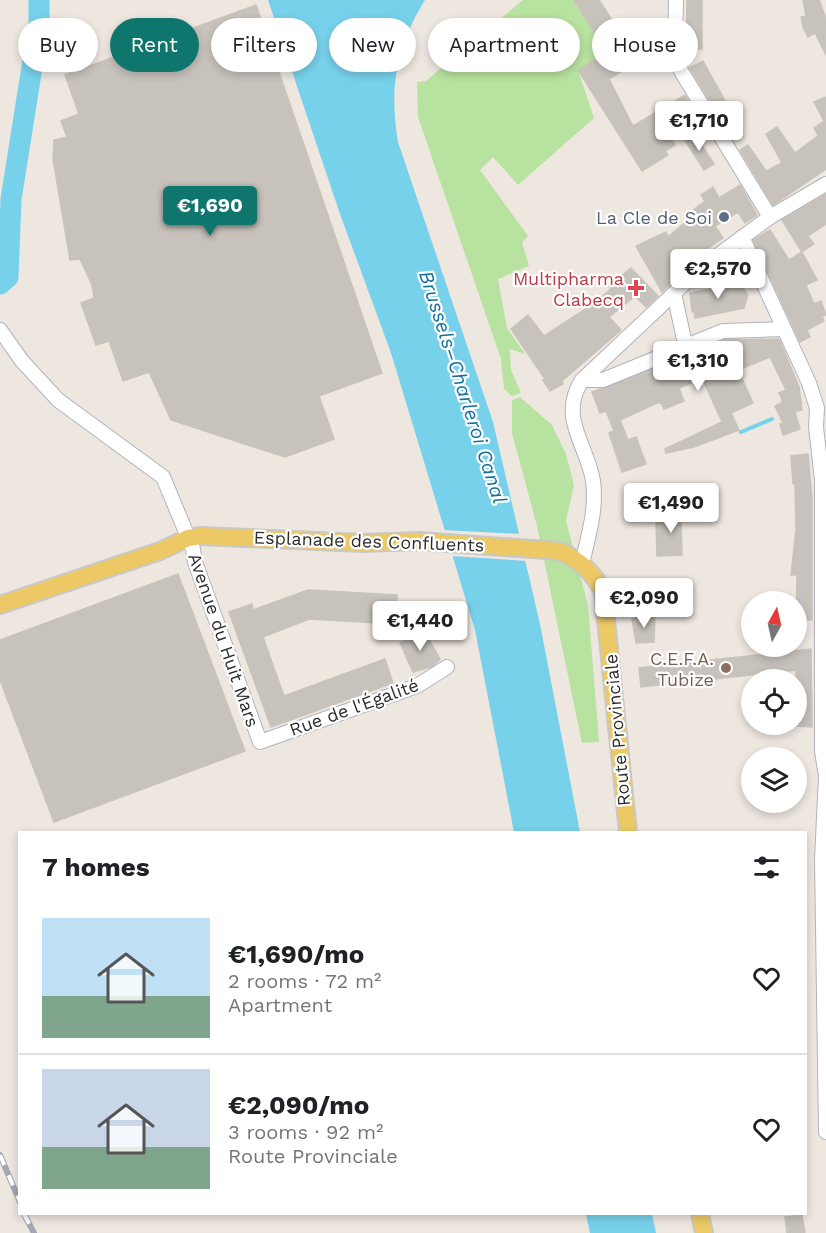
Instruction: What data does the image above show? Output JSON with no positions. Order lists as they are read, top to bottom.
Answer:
{
  "streets": {
    "main road": ["Esplanade des Confluents", "Route Provinciale"],
    "street": ["Avenue du Huit Mars", "Rue de l'Égalité"]
  },
  "crossings": [
    ["Esplanade des Confluents", "Avenue du Huit Mars"],
    ["Esplanade des Confluents", "Route Provinciale"],
    ["Avenue du Huit Mars", "Rue de l'Égalité"]
  ],
  "water": ["Brussels–Charleroi Canal"],
  "places": {
    "other": ["La Cle de Soi", "C.E.F.A. Tubize"],
    "health": ["Multipharma Clabecq"]
  },
  "north": "top",
  "page": {
    "chip": [
      "Buy",
      "Rent",
      "Filters",
      "New",
      "Apartment",
      "House"
    ],
    "price": [
      "€1,710",
      "€1,690",
      "€2,570",
      "€1,310",
      "€1,490",
      "€2,090",
      "€1,440"
    ],
    "heading": "7 homes",
    "list": [
      {
        "name": "€1,690/mo",
        "note": "2 rooms · 72 m² · Apartment"
      },
      {
        "name": "€2,090/mo",
        "note": "3 rooms · 92 m² · Route Provinciale"
      }
    ]
  }
}
